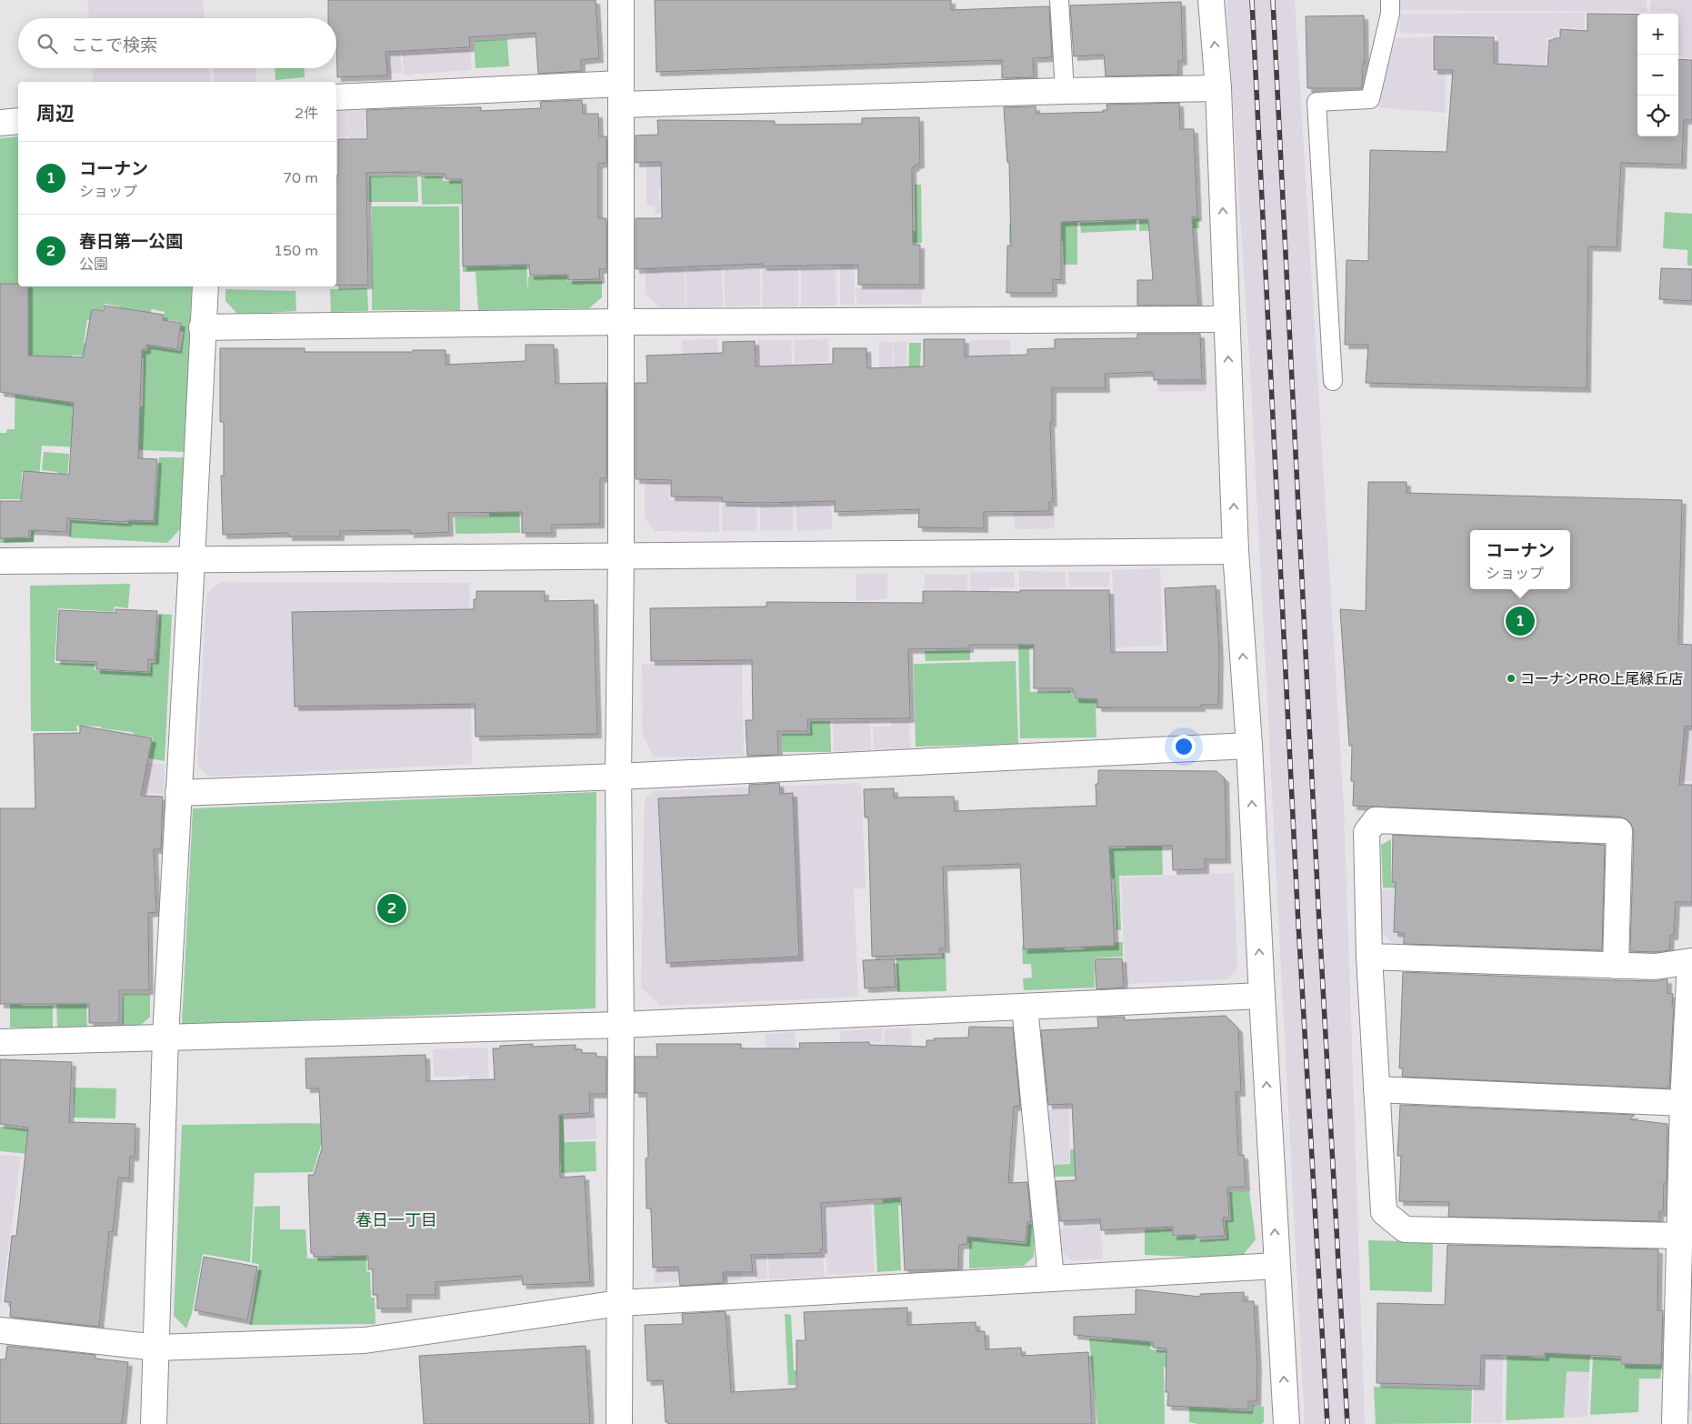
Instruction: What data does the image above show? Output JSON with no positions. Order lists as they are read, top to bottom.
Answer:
{
  "districts": ["春日一丁目"],
  "places": ["コーナンPRO上尾緑丘店"],
  "page": {
    "map_buttons": ["+", "−"],
    "search": "ここで検索",
    "heading": ["周辺", "2件"],
    "list": [
      {
        "mark": "1",
        "name": "コーナン",
        "note": "ショップ",
        "value": "70 m"
      },
      {
        "mark": "2",
        "name": "春日第一公園",
        "note": "公園",
        "value": "150 m"
      }
    ],
    "popup": ["コーナン", "ショップ"],
    "pins": ["1", "2"]
  }
}
